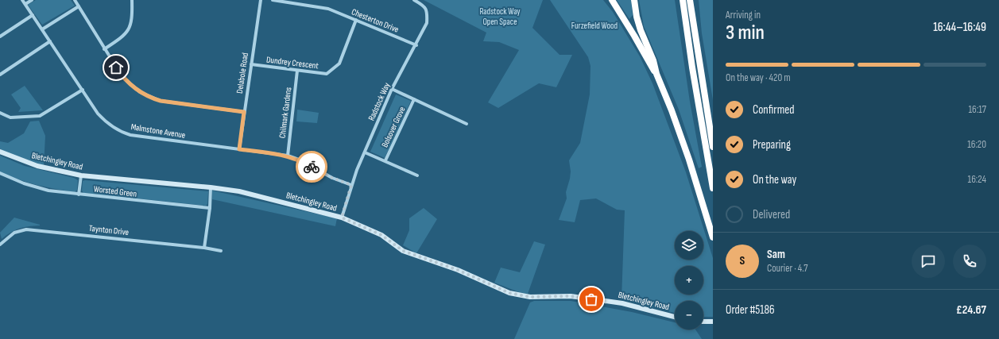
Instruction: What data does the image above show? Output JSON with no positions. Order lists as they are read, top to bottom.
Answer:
{
  "streets": {
    "street": [
      "Chesterton Drive",
      "Dundrey Crescent",
      "Delabole Road",
      "Radstock Way",
      "Chilmark Gardens",
      "Bolsover Grove",
      "Malmstone Avenue",
      "Bletchingley Road",
      "Worsted Green",
      "Taynton Drive"
    ]
  },
  "crossings": [
    ["Chesterton Drive", "Dundrey Crescent"],
    ["Chesterton Drive", "Radstock Way"],
    ["Dundrey Crescent", "Delabole Road"],
    ["Dundrey Crescent", "Chilmark Gardens"],
    ["Delabole Road", "Malmstone Avenue"],
    ["Radstock Way", "Bolsover Grove"],
    ["Radstock Way", "Malmstone Avenue"],
    ["Radstock Way", "Bletchingley Road"],
    ["Chilmark Gardens", "Malmstone Avenue"]
  ],
  "parks": ["Radstock Way Open Space", "Furzefield Wood"],
  "page": {
    "heading": ["3 min", "Arriving in", "16:44–16:49"],
    "panel": [
      "Sam",
      "Courier · 4.7",
      "Order #5186",
      "£24.67"
    ],
    "bar": "On the way · 420 m",
    "list": [
      ["Confirmed", "16:17"],
      ["Preparing", "16:20"],
      ["On the way", "16:24"],
      "Delivered"
    ],
    "map_buttons": ["+", "−"],
    "round": "S"
  }
}
